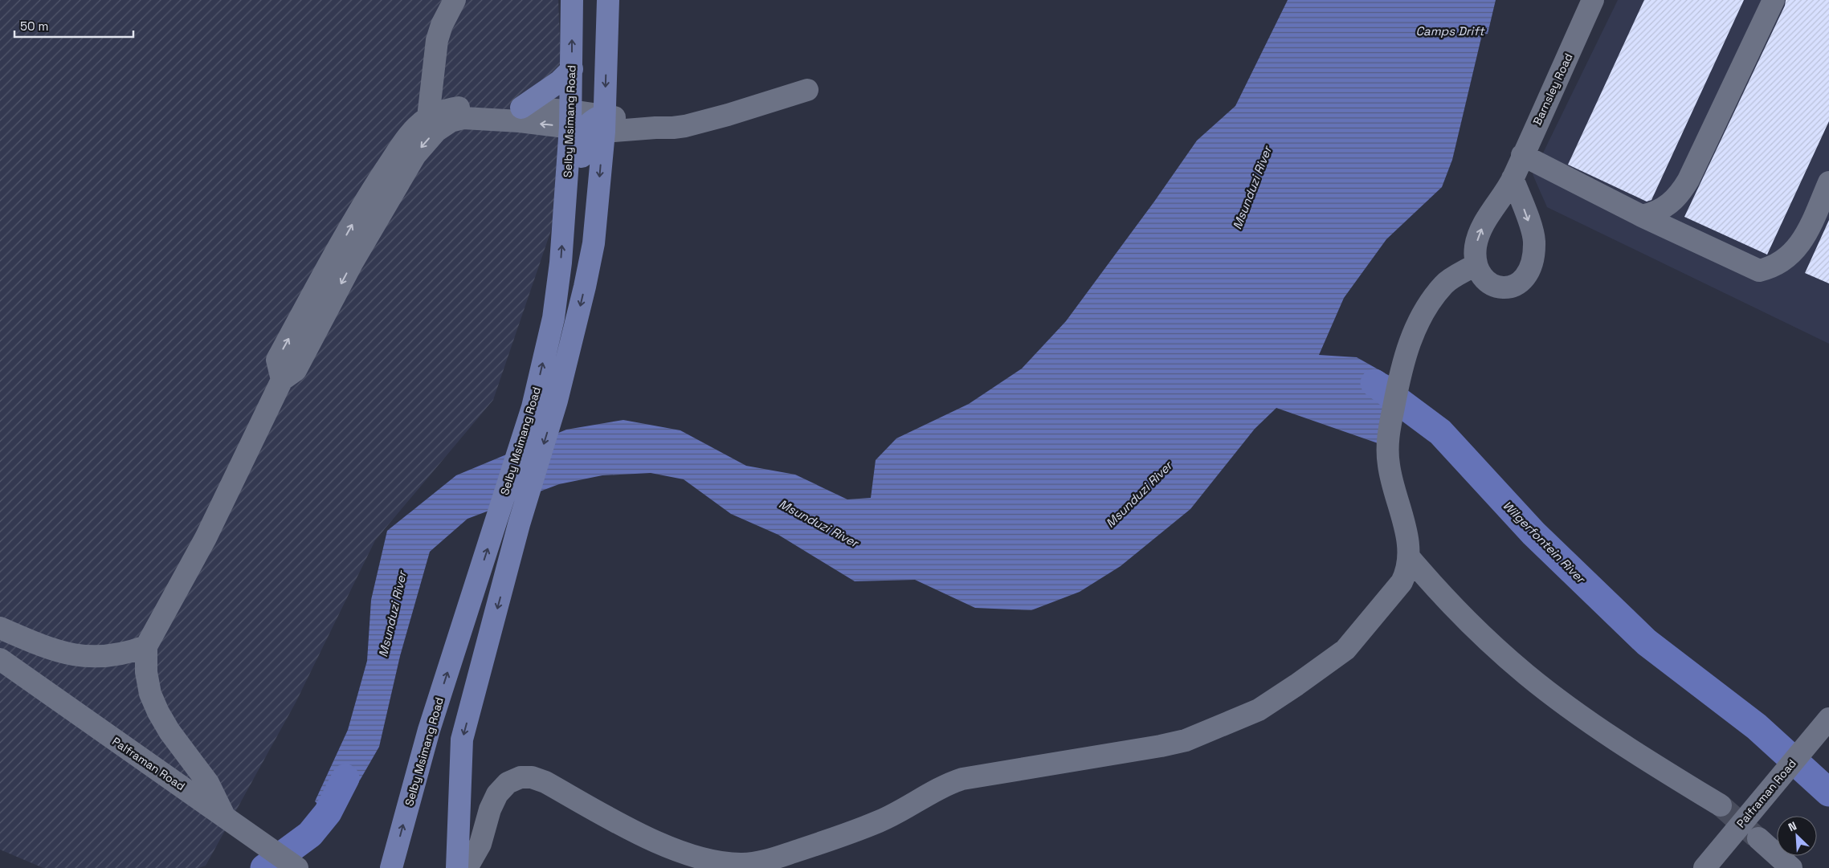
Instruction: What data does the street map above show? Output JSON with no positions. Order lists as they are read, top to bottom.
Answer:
{
  "streets": {
    "main road": ["Selby Msimang Road"],
    "lane": ["Barnsley Road", "Palframan Road"]
  },
  "water": ["Camps Drift", "Msunduzi River", "Wilgerfontein River"],
  "scale_bar": "50 m",
  "north": "top left"
}
